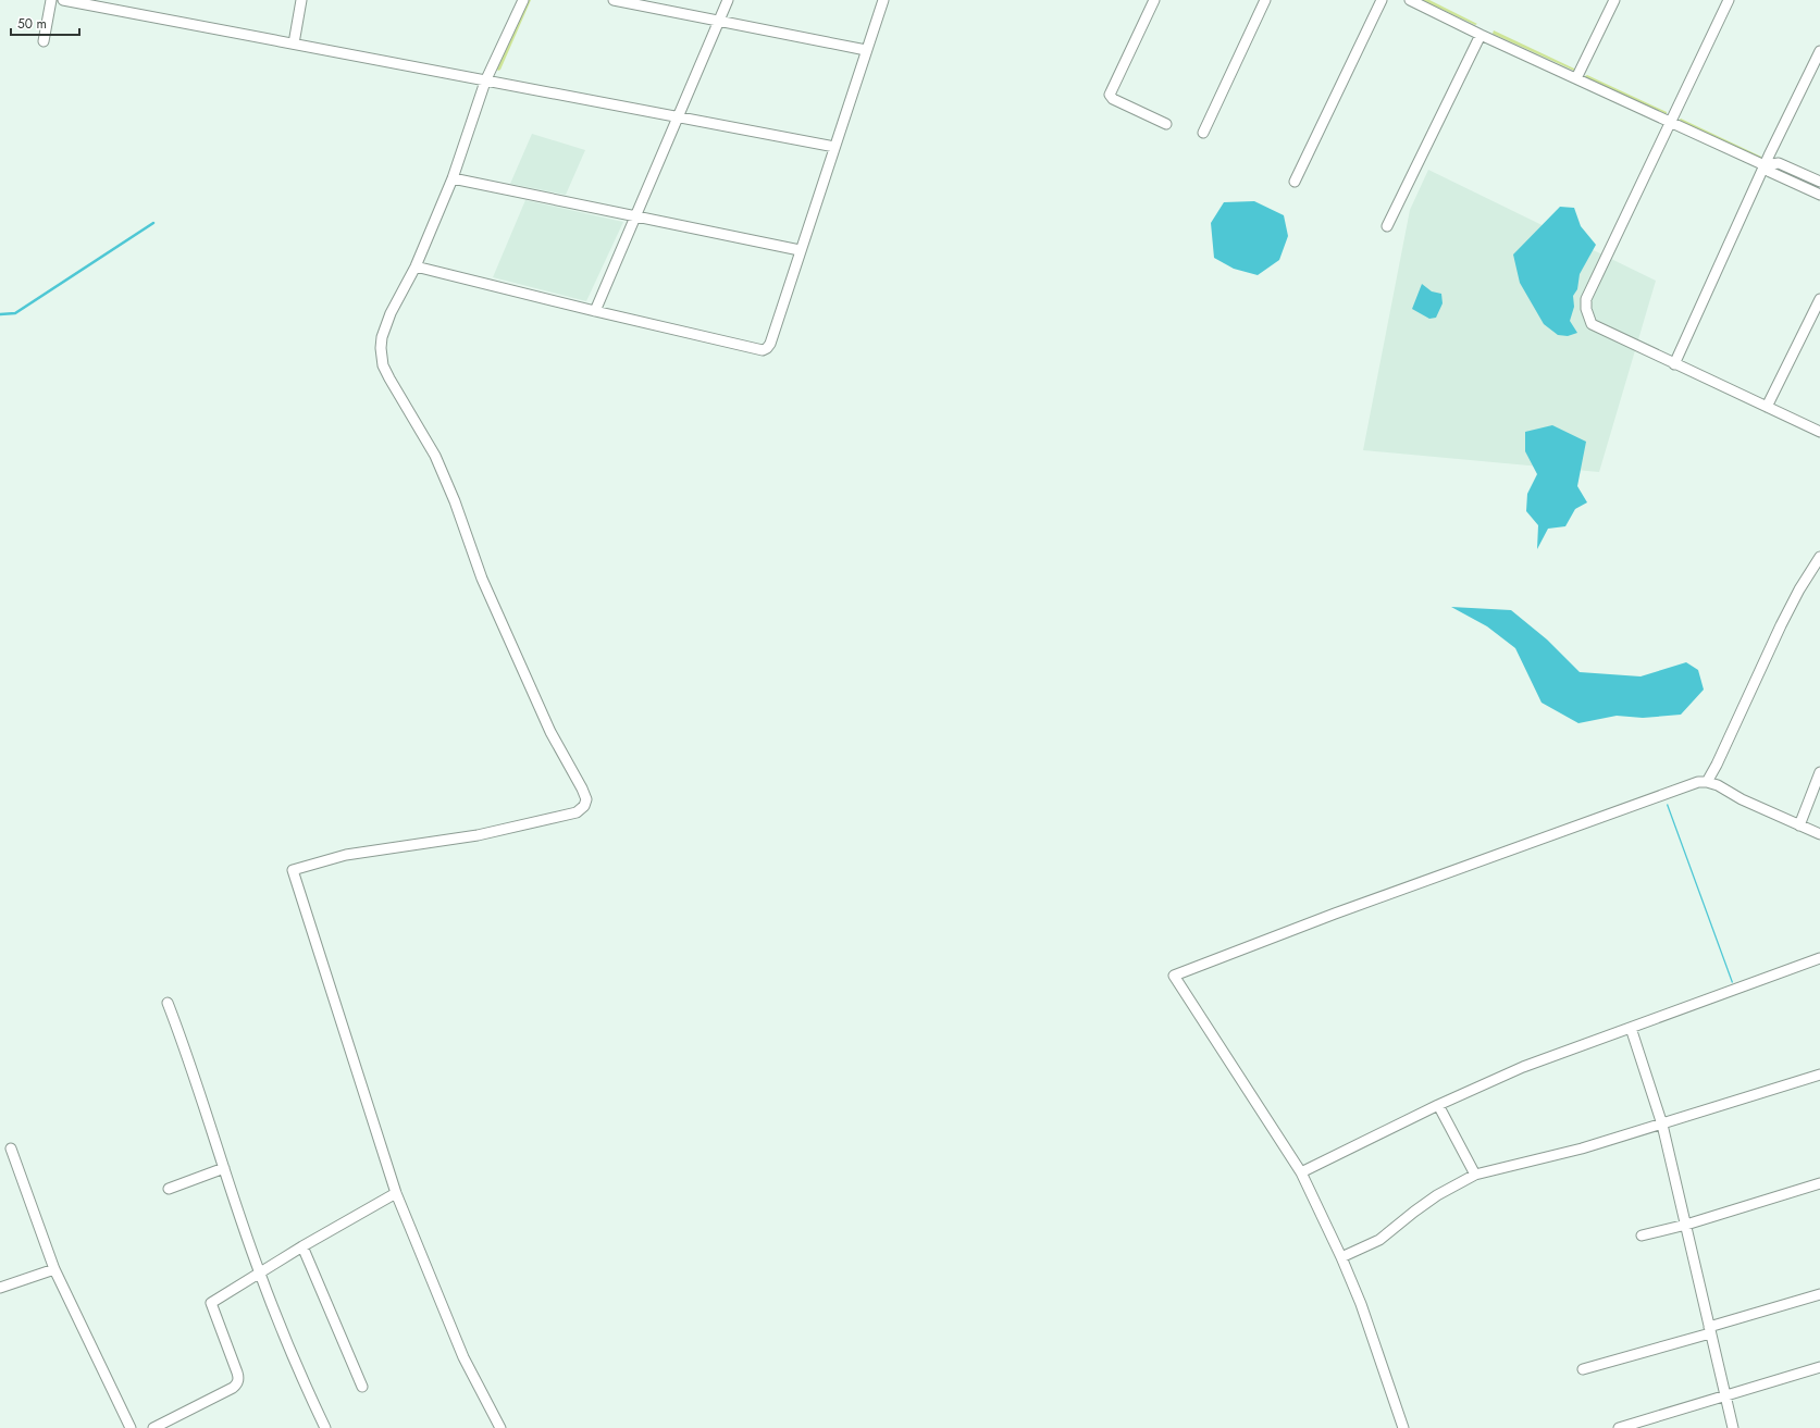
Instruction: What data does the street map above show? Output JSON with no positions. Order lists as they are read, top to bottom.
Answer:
{
  "scale_bar": "50 m"
}
